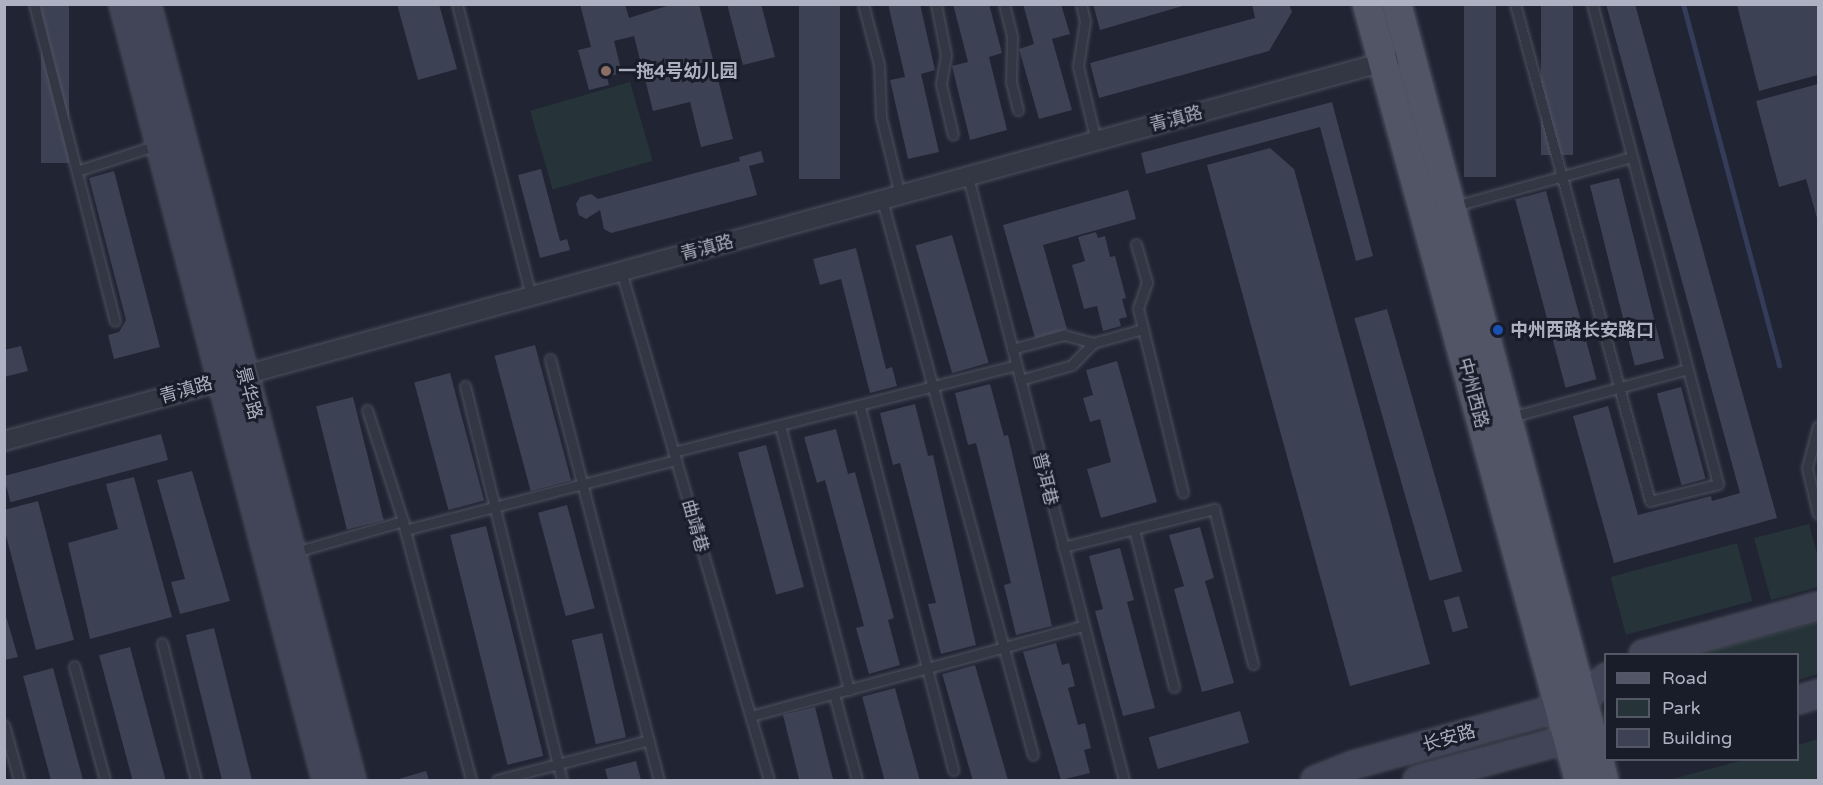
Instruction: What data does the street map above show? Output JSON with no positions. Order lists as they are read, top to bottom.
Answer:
{
  "streets": {
    "main road": ["景华路", "中州西路", "长安路"],
    "street": ["青滇路"],
    "lane": ["普洱巷", "曲靖巷"]
  },
  "crossings": [
    ["青滇路", "景华路"],
    ["青滇路", "中州西路"],
    ["青滇路", "普洱巷"],
    ["青滇路", "曲靖巷"],
    ["中州西路", "长安路"]
  ],
  "places": ["一拖4号幼儿园", "中州西路长安路口"],
  "legend": ["Road", "Park", "Building"]
}
